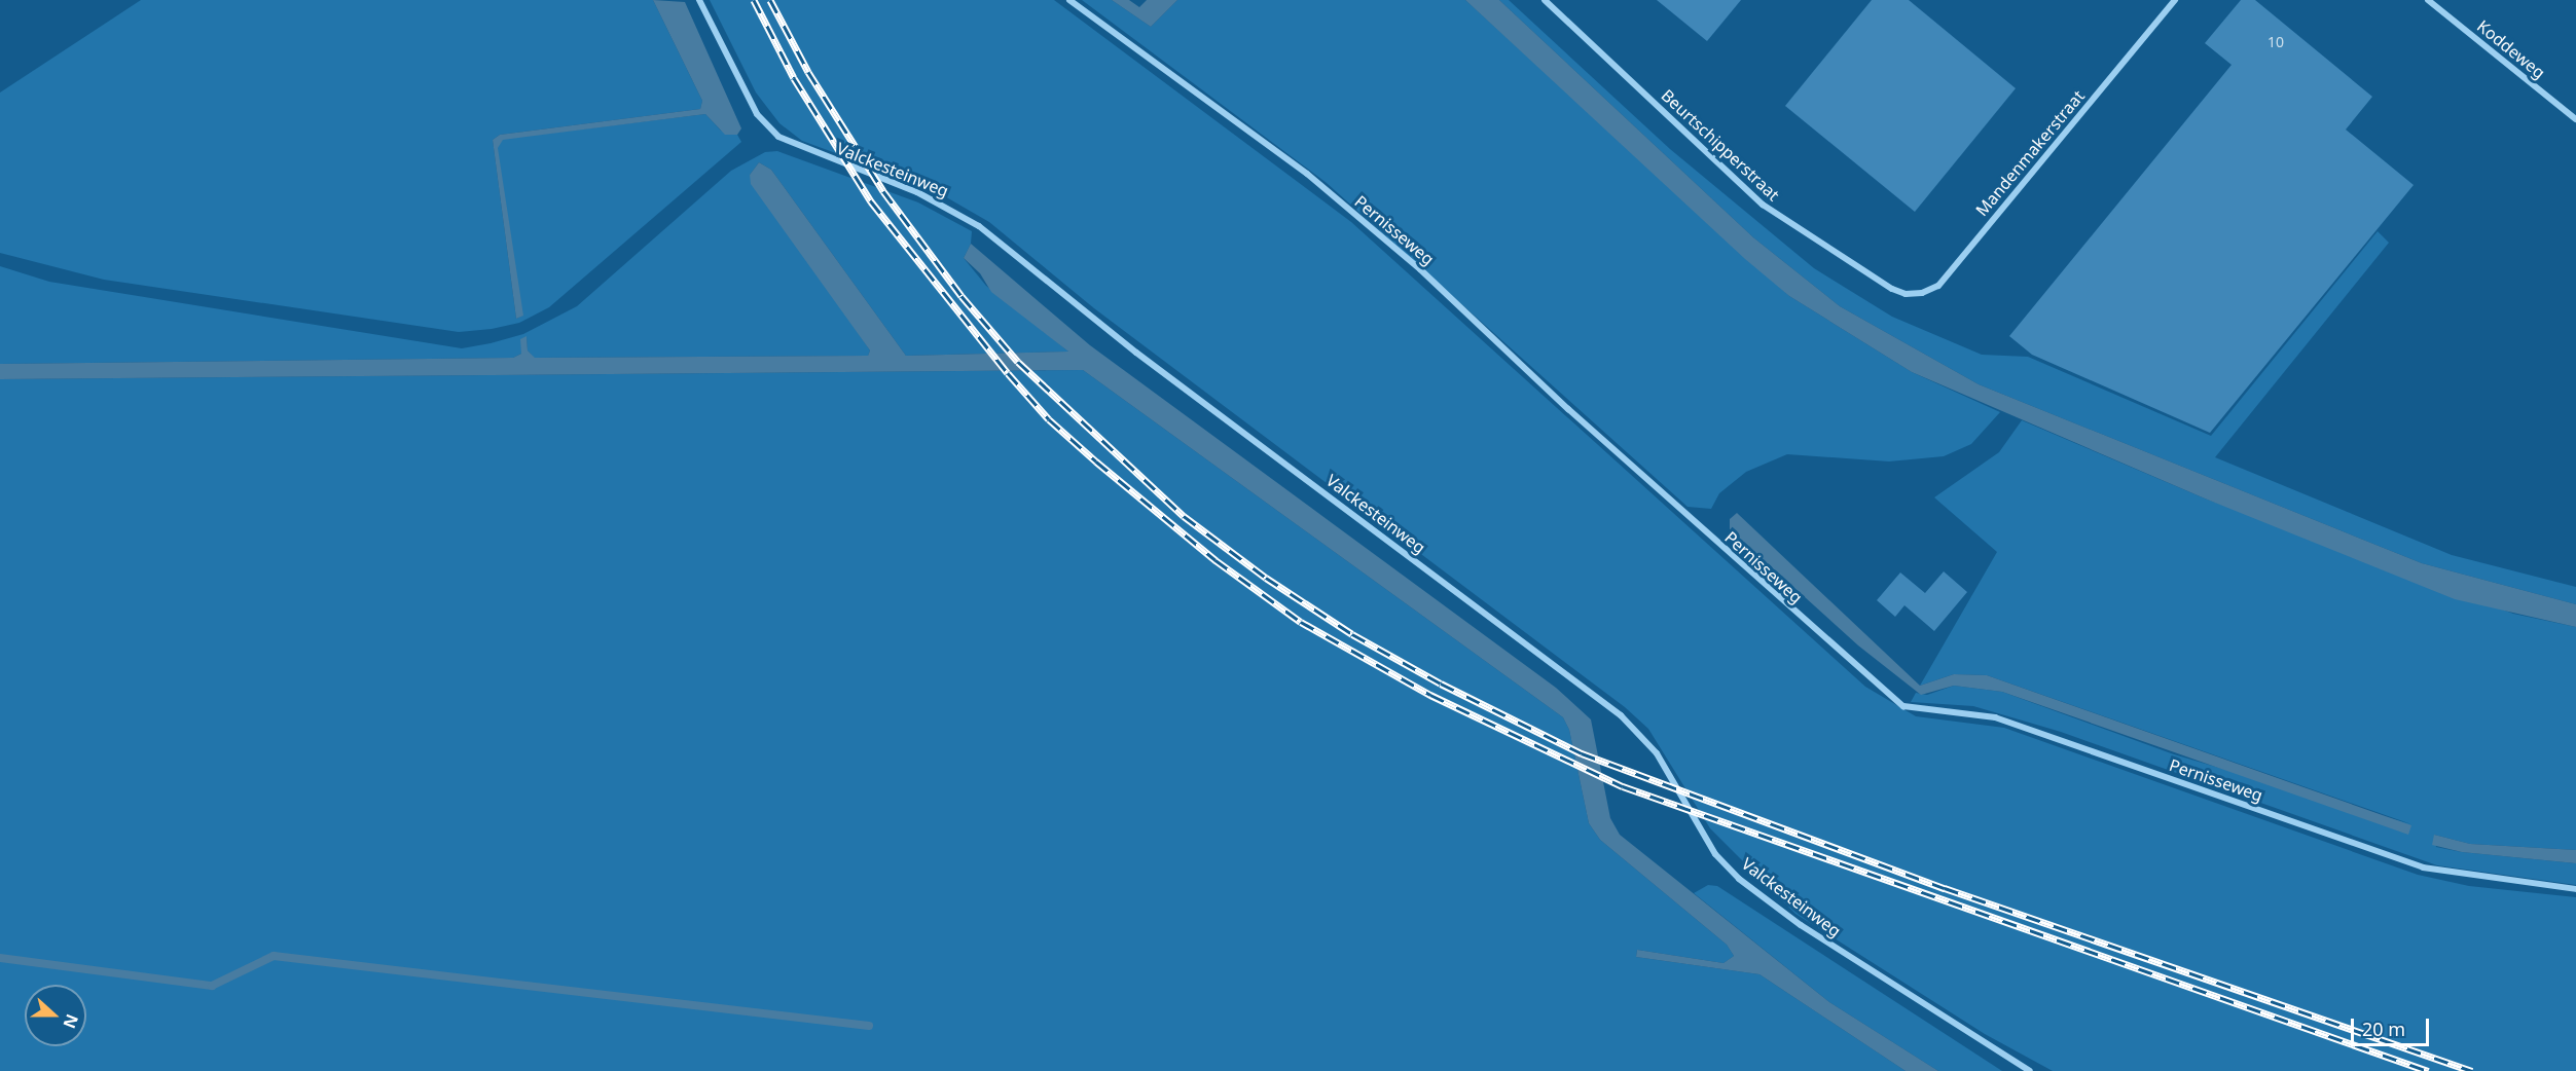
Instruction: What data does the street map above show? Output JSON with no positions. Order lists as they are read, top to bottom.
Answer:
{
  "streets": {
    "street": [
      "Koddeweg",
      "Beurtschipperstraat",
      "Mandenmakerstraat",
      "Valckesteinweg",
      "Pernisseweg"
    ]
  },
  "crossings": [
    ["Beurtschipperstraat", "Mandenmakerstraat"]
  ],
  "house_numbers": ["10"],
  "scale_bar": "20 m",
  "north": "right"
}
